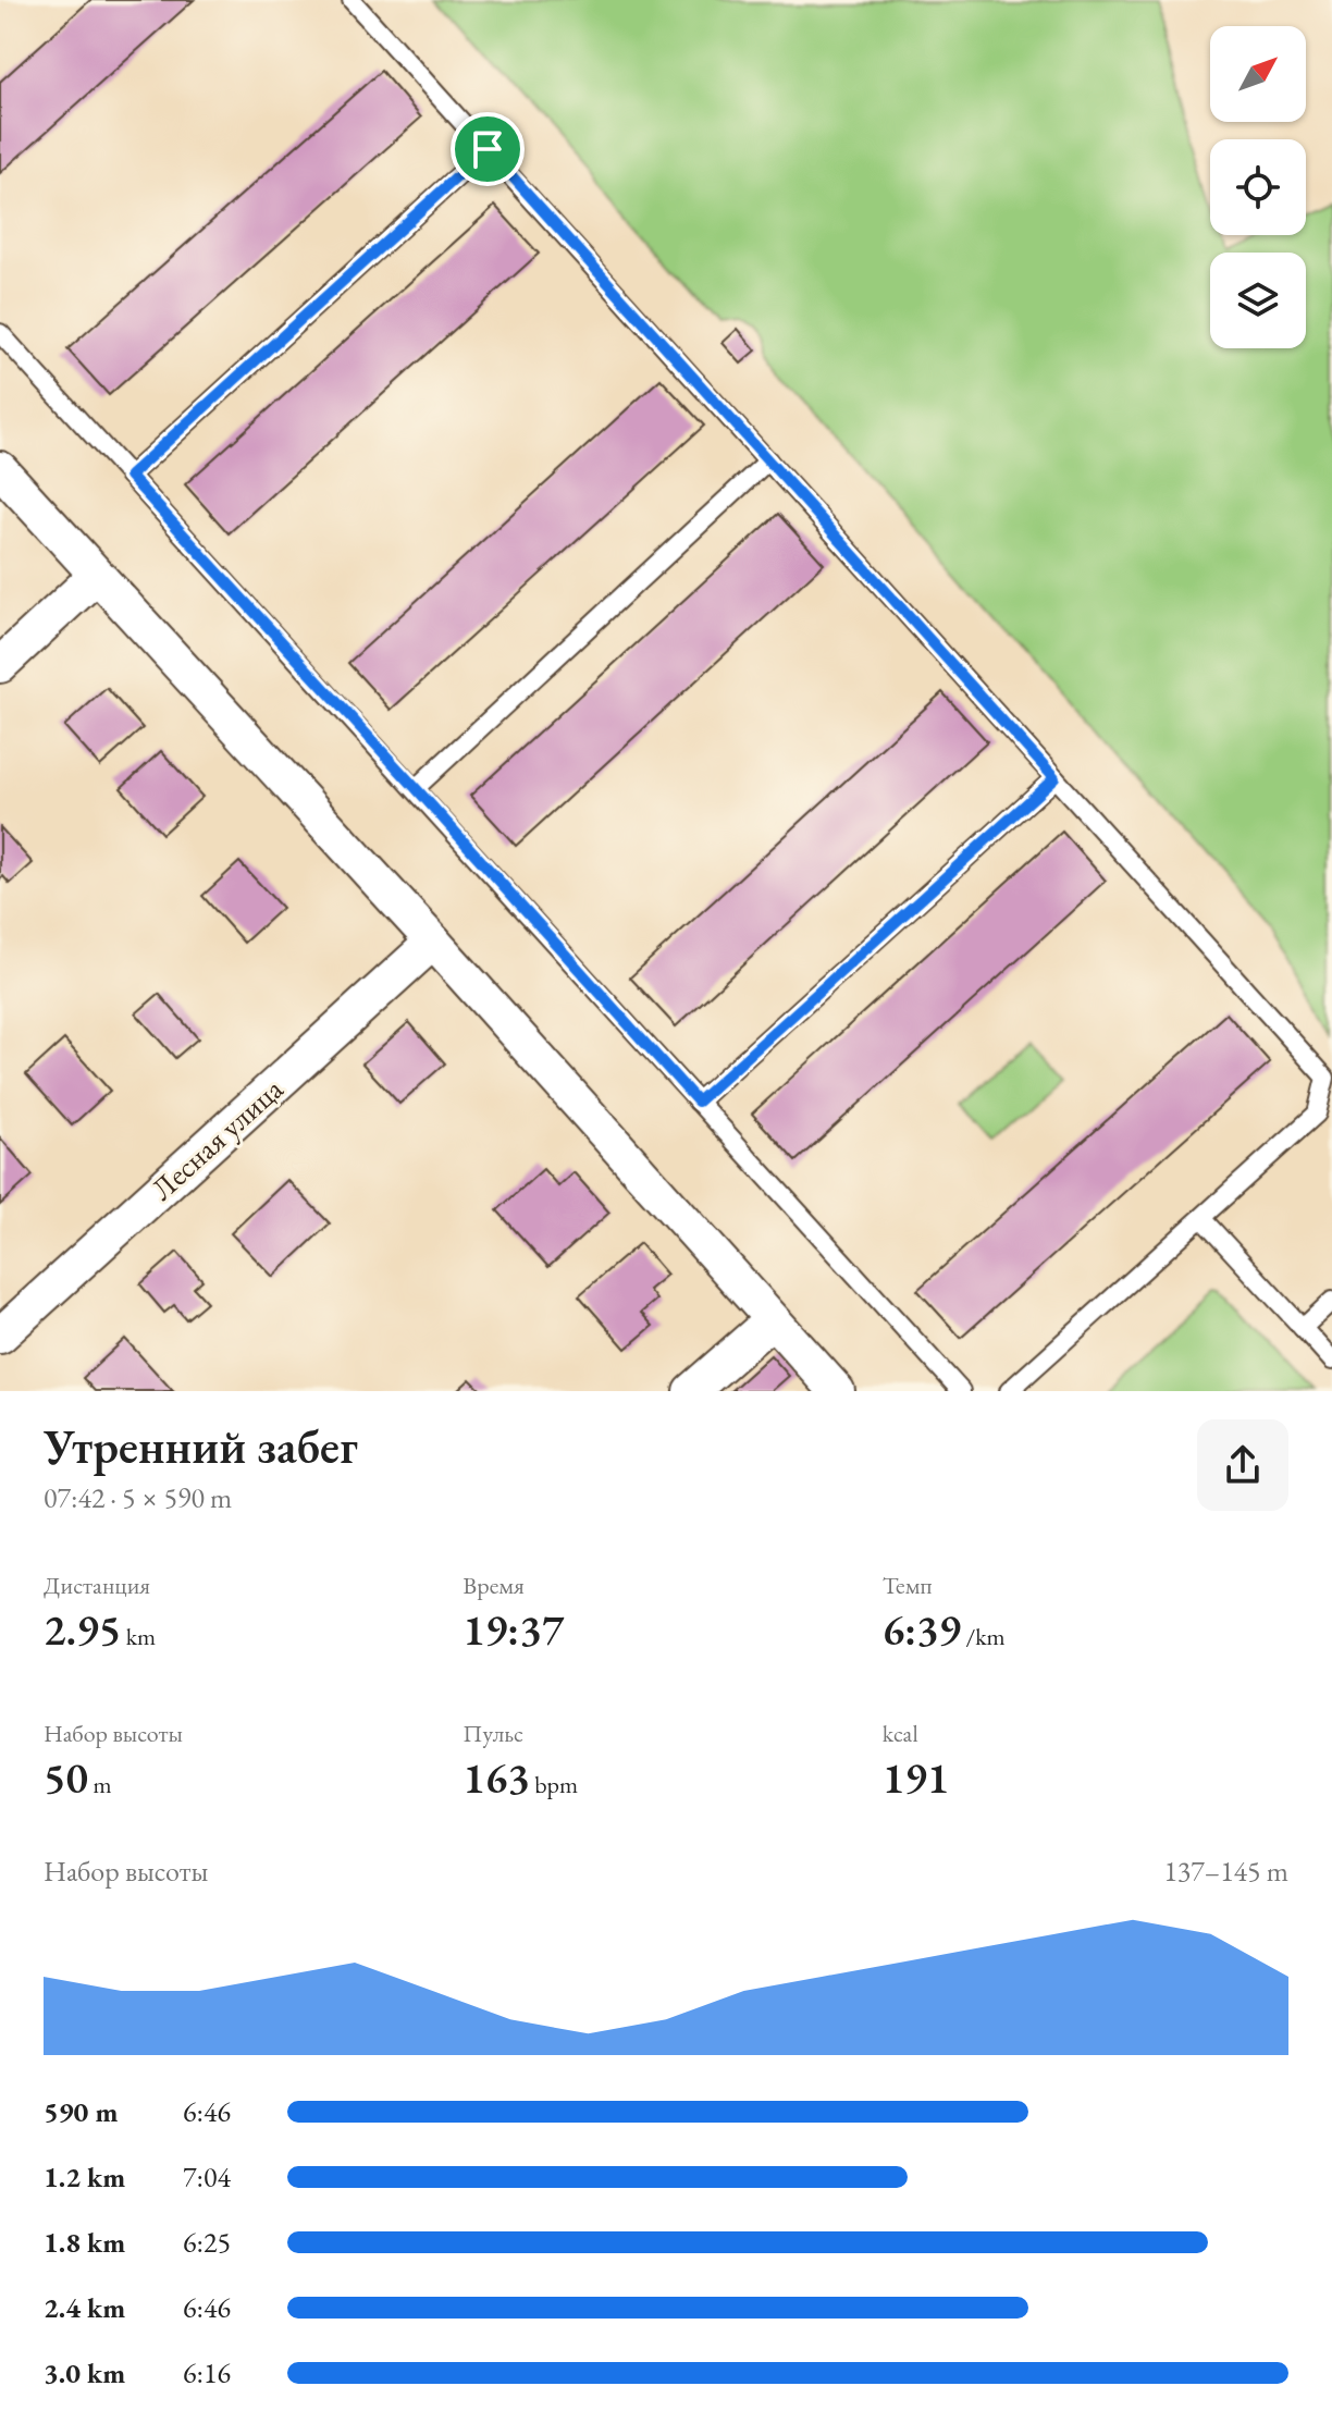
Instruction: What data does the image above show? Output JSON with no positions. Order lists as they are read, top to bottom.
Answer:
{
  "streets": {
    "street": ["Лесная улица"]
  },
  "north": "top right",
  "page": {
    "heading": ["Утренний забег", "07:42 · 5 × 590 m"],
    "stats": [
      ["Дистанция", "2.95 km"],
      ["Время", "19:37"],
      ["Темп", "6:39 /km"],
      ["Набор высоты", "50 m"],
      ["Пульс", "163 bpm"],
      ["kcal", "191"]
    ],
    "chart": ["Набор высоты", "137–145 m"],
    "list": [
      {
        "name": "590 m",
        "note": "6:46"
      },
      {
        "name": "1.2 km",
        "note": "7:04"
      },
      {
        "name": "1.8 km",
        "note": "6:25"
      },
      {
        "name": "2.4 km",
        "note": "6:46"
      },
      {
        "name": "3.0 km",
        "note": "6:16"
      }
    ]
  }
}
